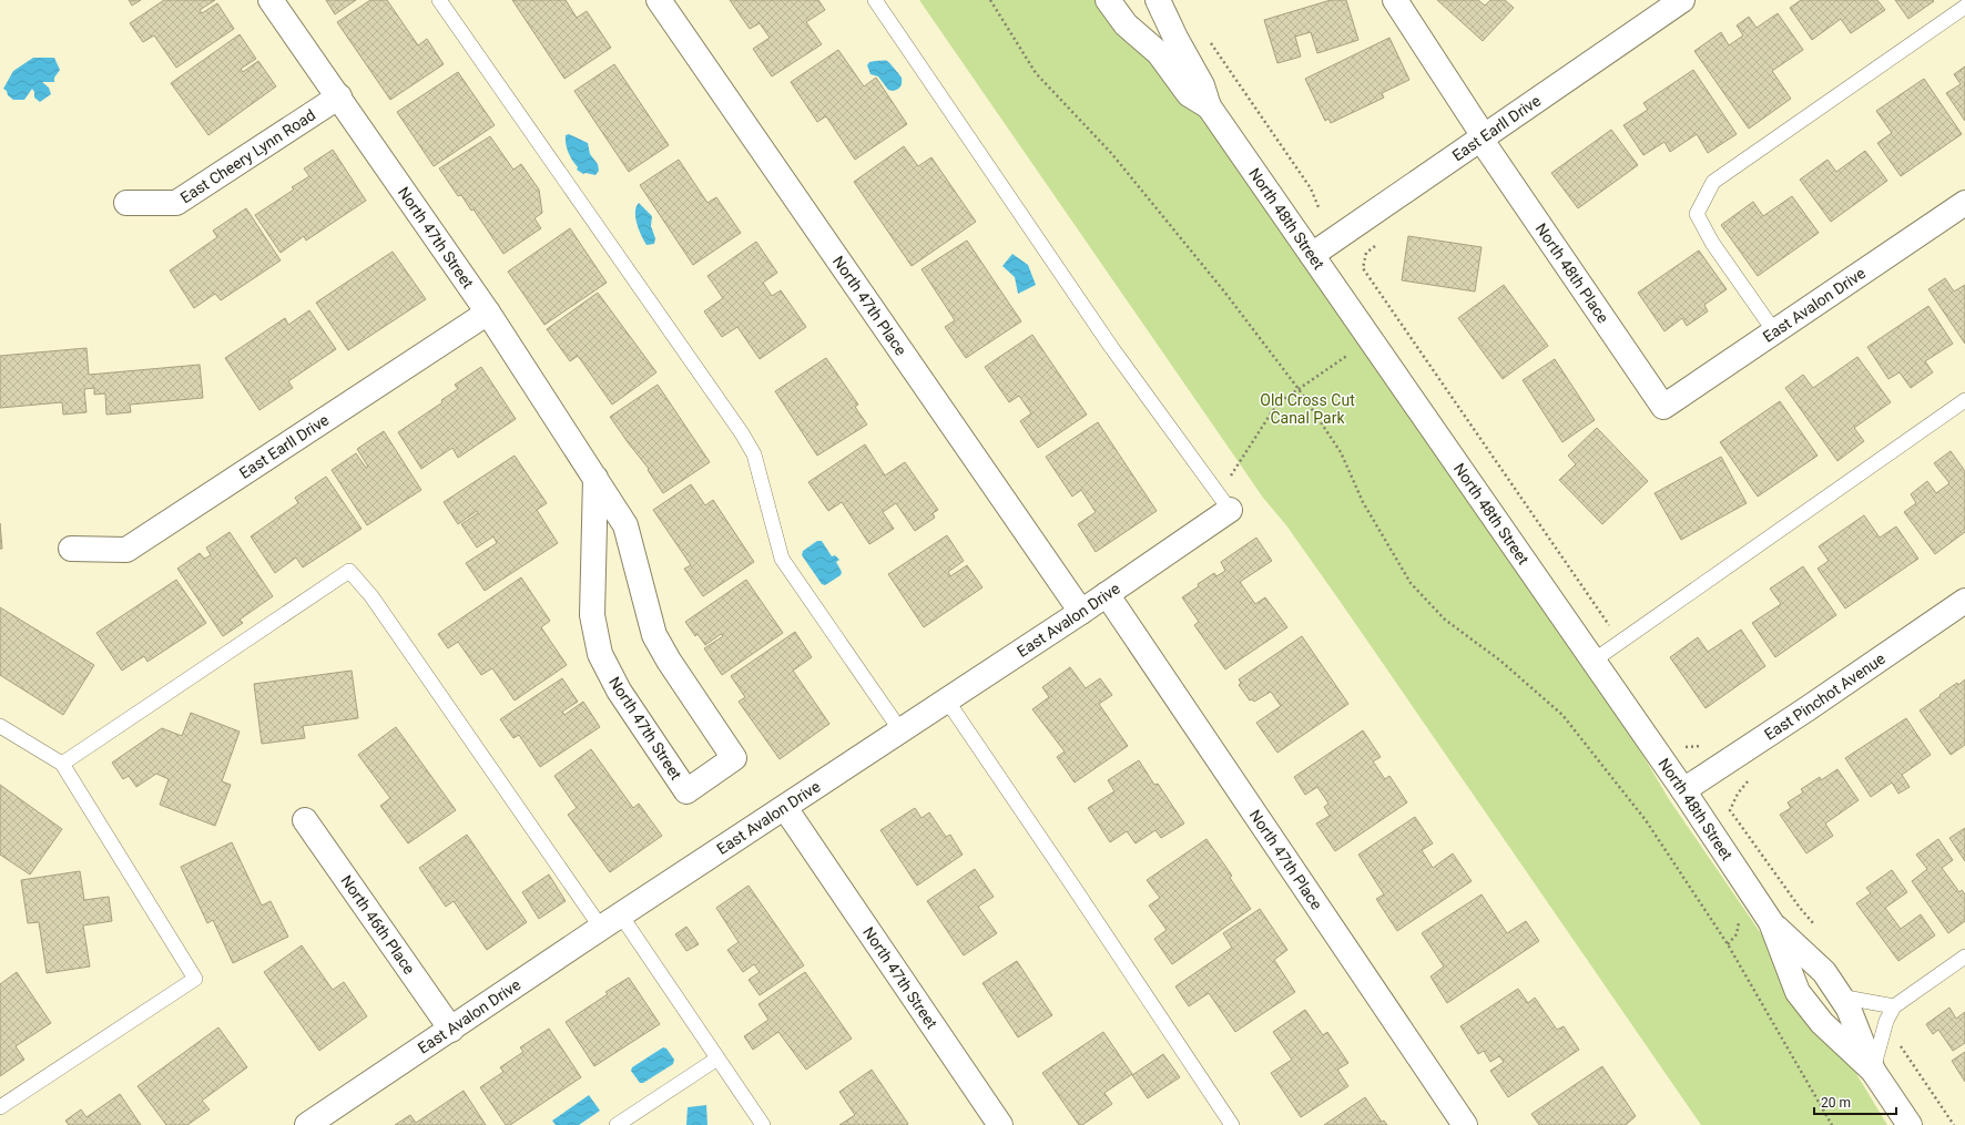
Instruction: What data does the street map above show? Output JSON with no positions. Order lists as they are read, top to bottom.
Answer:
{
  "streets": {
    "street": [
      "East Earll Drive",
      "East Cheery Lynn Road",
      "North 48th Street",
      "North 47th Street",
      "North 48th Place",
      "East Avalon Drive",
      "North 47th Place",
      "East Pinchot Avenue",
      "North 46th Place"
    ]
  },
  "crossings": [
    ["East Earll Drive", "North 48th Street"],
    ["East Earll Drive", "North 47th Street"],
    ["East Earll Drive", "North 48th Place"],
    ["East Cheery Lynn Road", "North 47th Street"],
    ["North 48th Street", "East Pinchot Avenue"],
    ["North 47th Street", "East Avalon Drive"],
    ["North 48th Place", "East Avalon Drive"],
    ["East Avalon Drive", "North 47th Place"],
    ["East Avalon Drive", "North 46th Place"]
  ],
  "parks": ["Old Cross Cut Canal Park"],
  "scale_bar": "20 m"
}
